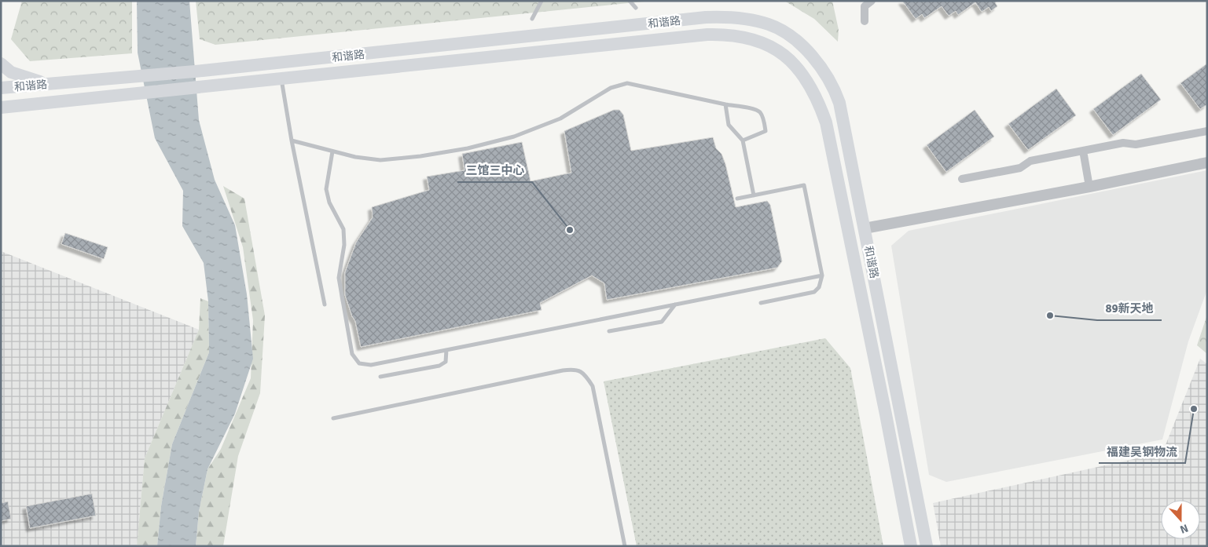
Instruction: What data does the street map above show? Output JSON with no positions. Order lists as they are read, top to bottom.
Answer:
{
  "streets": {
    "main road": ["和谐路"]
  },
  "places": ["三馆三中心", "89新天地", "福建吴钢物流"],
  "north": "bottom"
}
